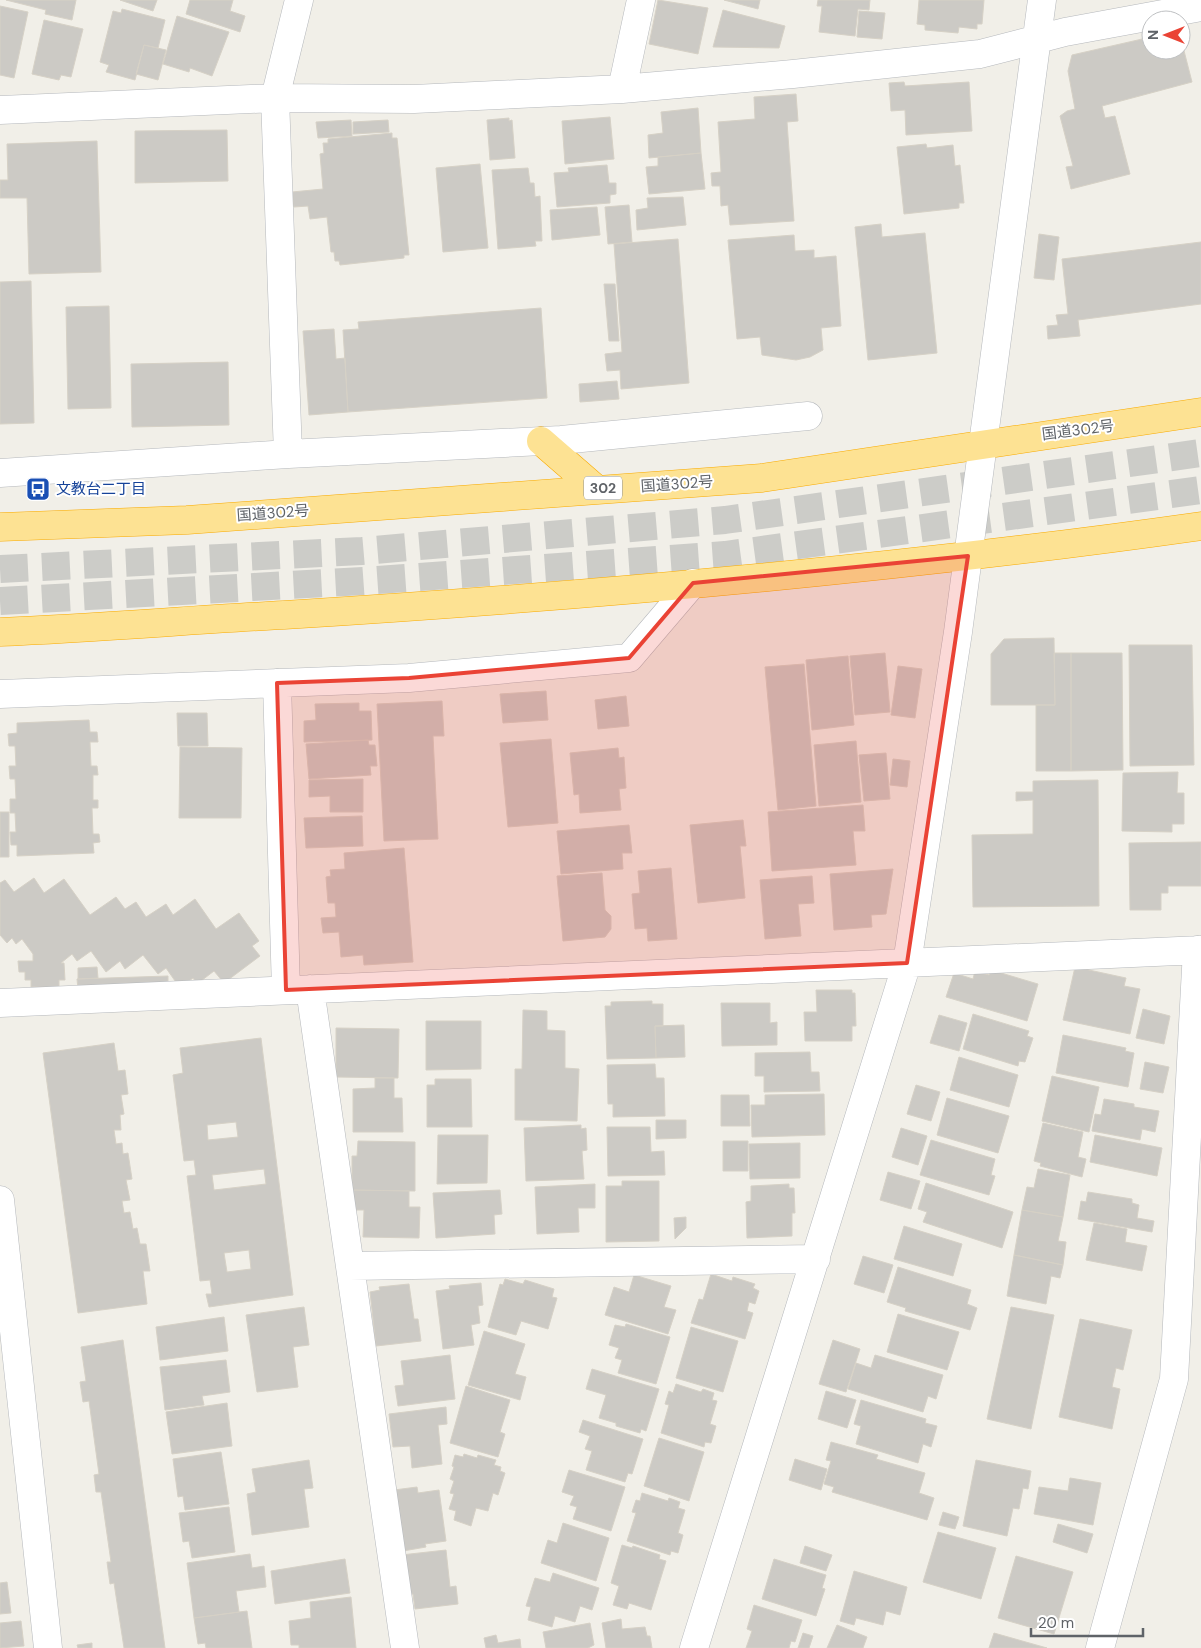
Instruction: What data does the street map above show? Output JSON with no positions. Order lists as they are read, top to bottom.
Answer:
{
  "streets": {
    "highway": ["国道302号", "302"]
  },
  "places": {
    "bus stop": ["文教台二丁目"]
  },
  "scale_bar": "20 m",
  "north": "left"
}
